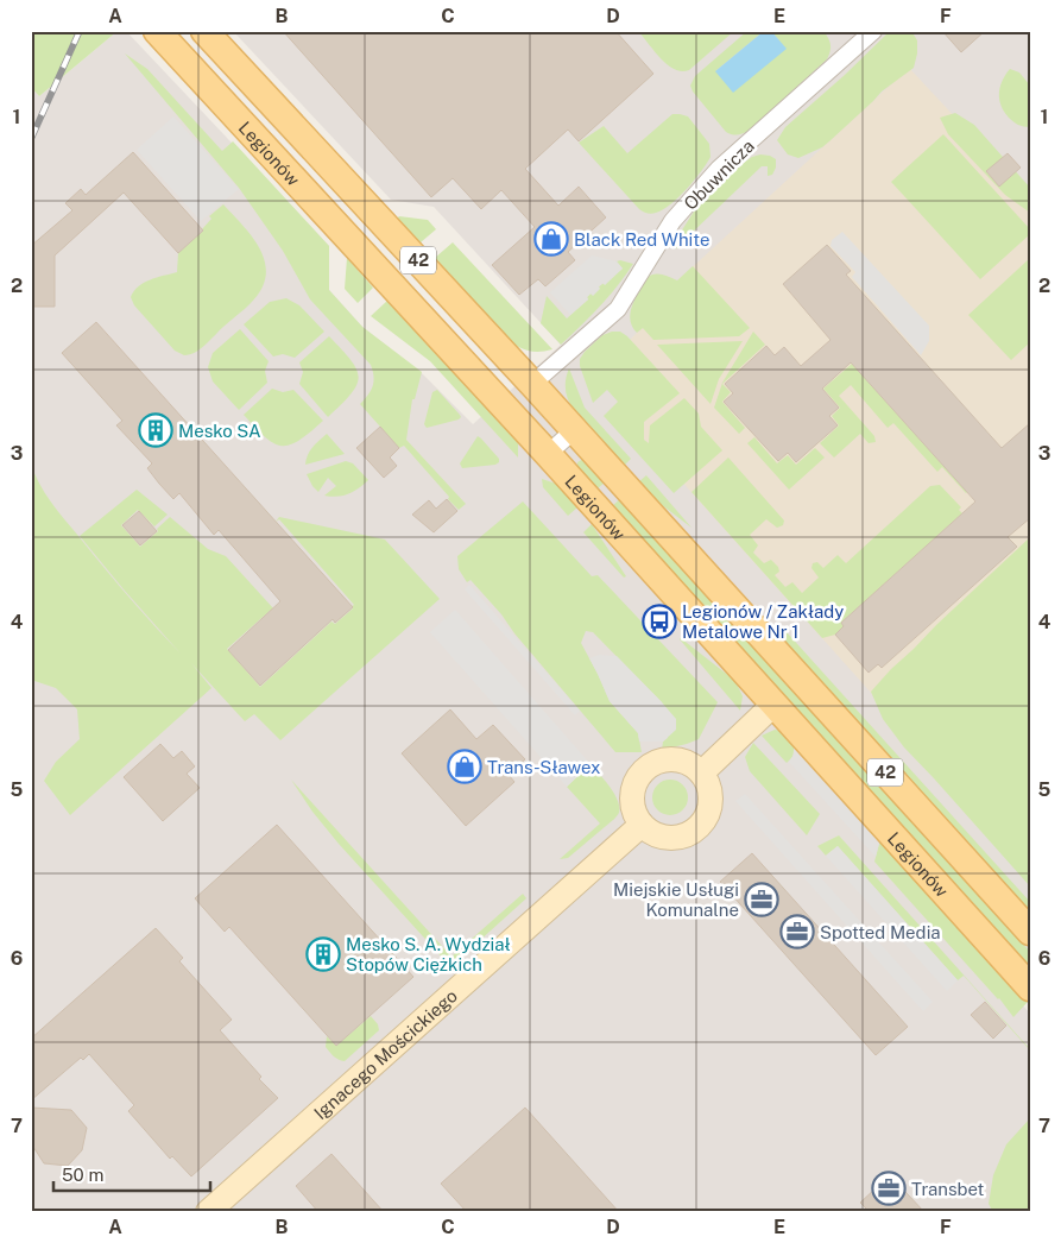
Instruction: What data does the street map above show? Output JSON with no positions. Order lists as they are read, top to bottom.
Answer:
{
  "streets": {
    "main road": ["Legionów", "42"],
    "street": ["Obuwnicza", "Ignacego Mościckiego"]
  },
  "crossings": [
    ["Legionów", "Obuwnicza"]
  ],
  "places": {
    "shop": ["Black Red White", "Trans-Sławex"],
    "building": ["Mesko SA", "Mesko S. A. Wydział Stopów Ciężkich"],
    "bus stop": ["Legionów / Zakłady Metalowe Nr 1"],
    "office": ["Miejskie Usługi Komunalne", "Spotted Media", "Transbet"]
  },
  "scale_bar": "50 m",
  "grid": {
    "columns": [
      "A",
      "B",
      "C",
      "D",
      "E",
      "F"
    ],
    "rows": [
      "1",
      "2",
      "3",
      "4",
      "5",
      "6",
      "7"
    ]
  }
}
